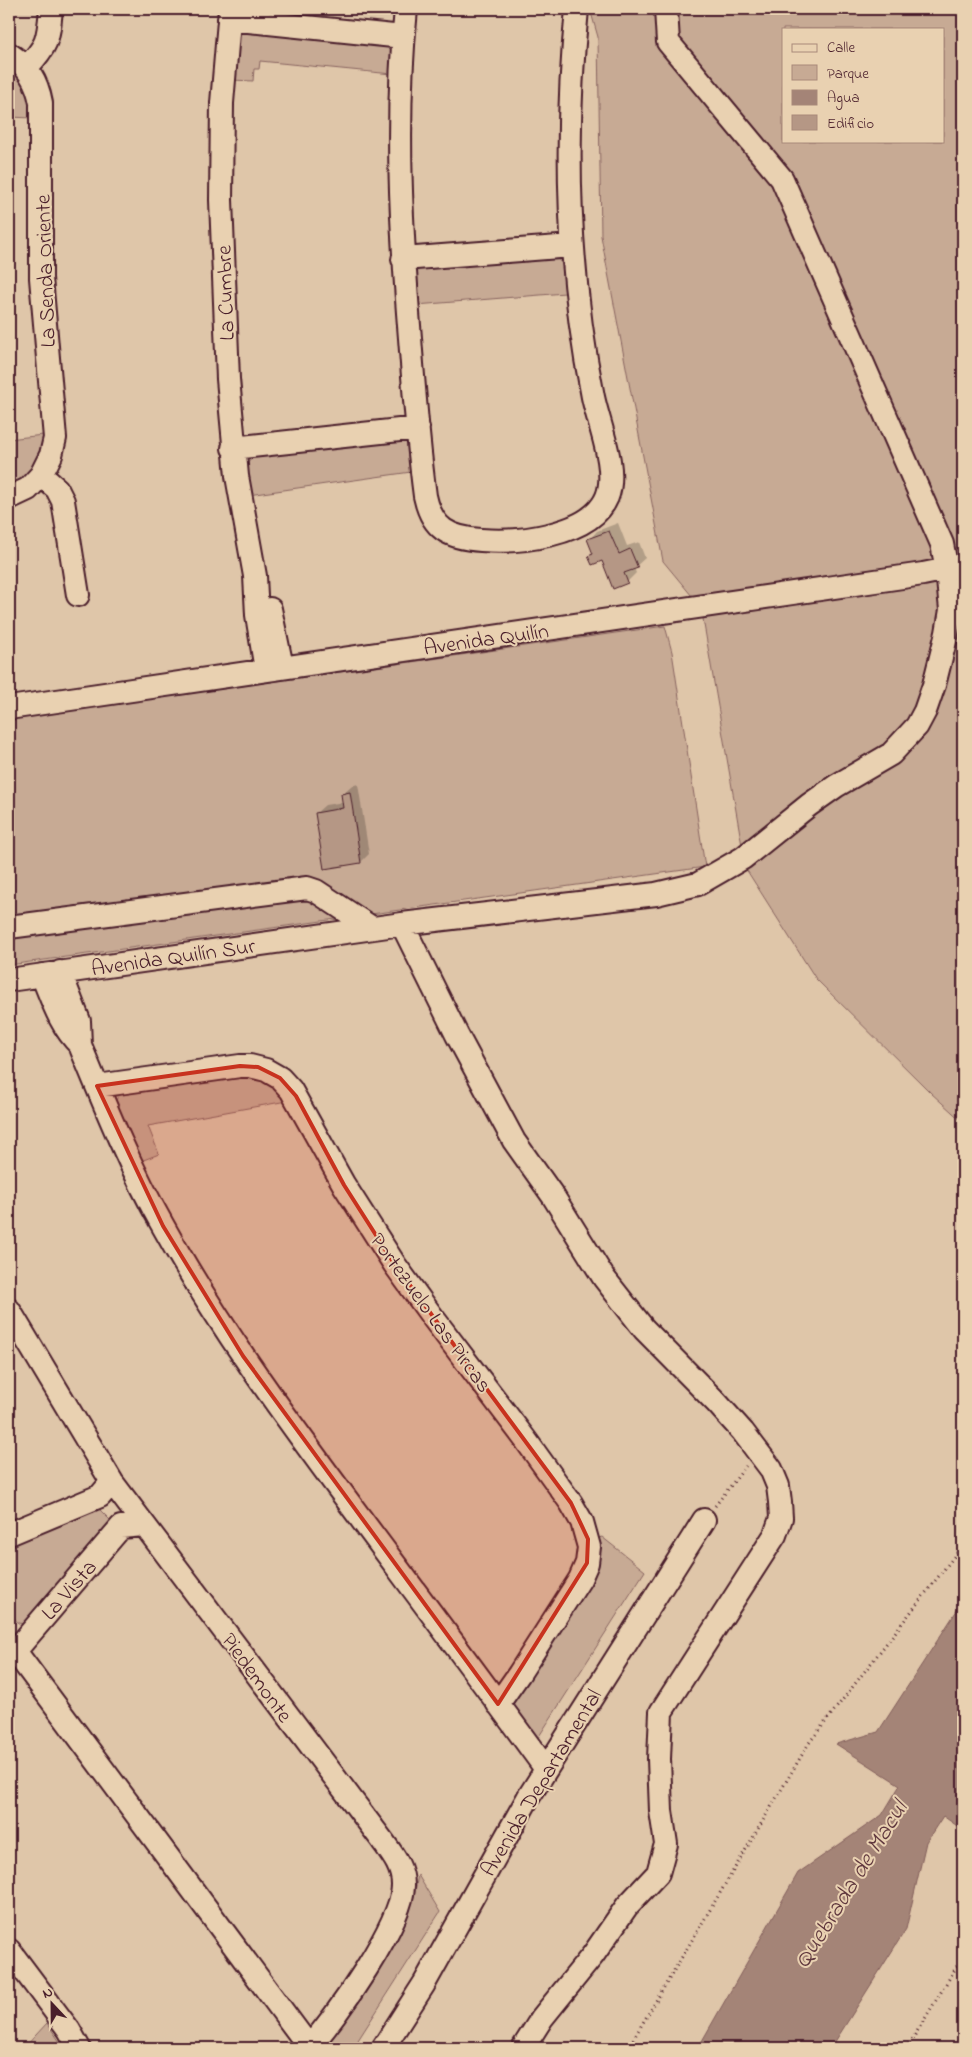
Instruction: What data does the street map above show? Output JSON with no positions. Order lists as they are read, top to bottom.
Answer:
{
  "streets": {
    "street": [
      "La Senda Oriente",
      "La Cumbre",
      "Avenida Quilín",
      "Avenida Quilín Sur",
      "Portezuelo Las Pircas",
      "La Vista",
      "Piedemonte",
      "Avenida Departamental"
    ]
  },
  "crossings": [
    ["La Cumbre", "Avenida Quilín"],
    ["Avenida Quilín", "Avenida Quilín Sur"],
    ["La Vista", "Piedemonte"]
  ],
  "water": ["Quebrada de Macul"],
  "legend": [
    "Calle",
    "Parque",
    "Agua",
    "Edificio"
  ],
  "north": "top"
}
